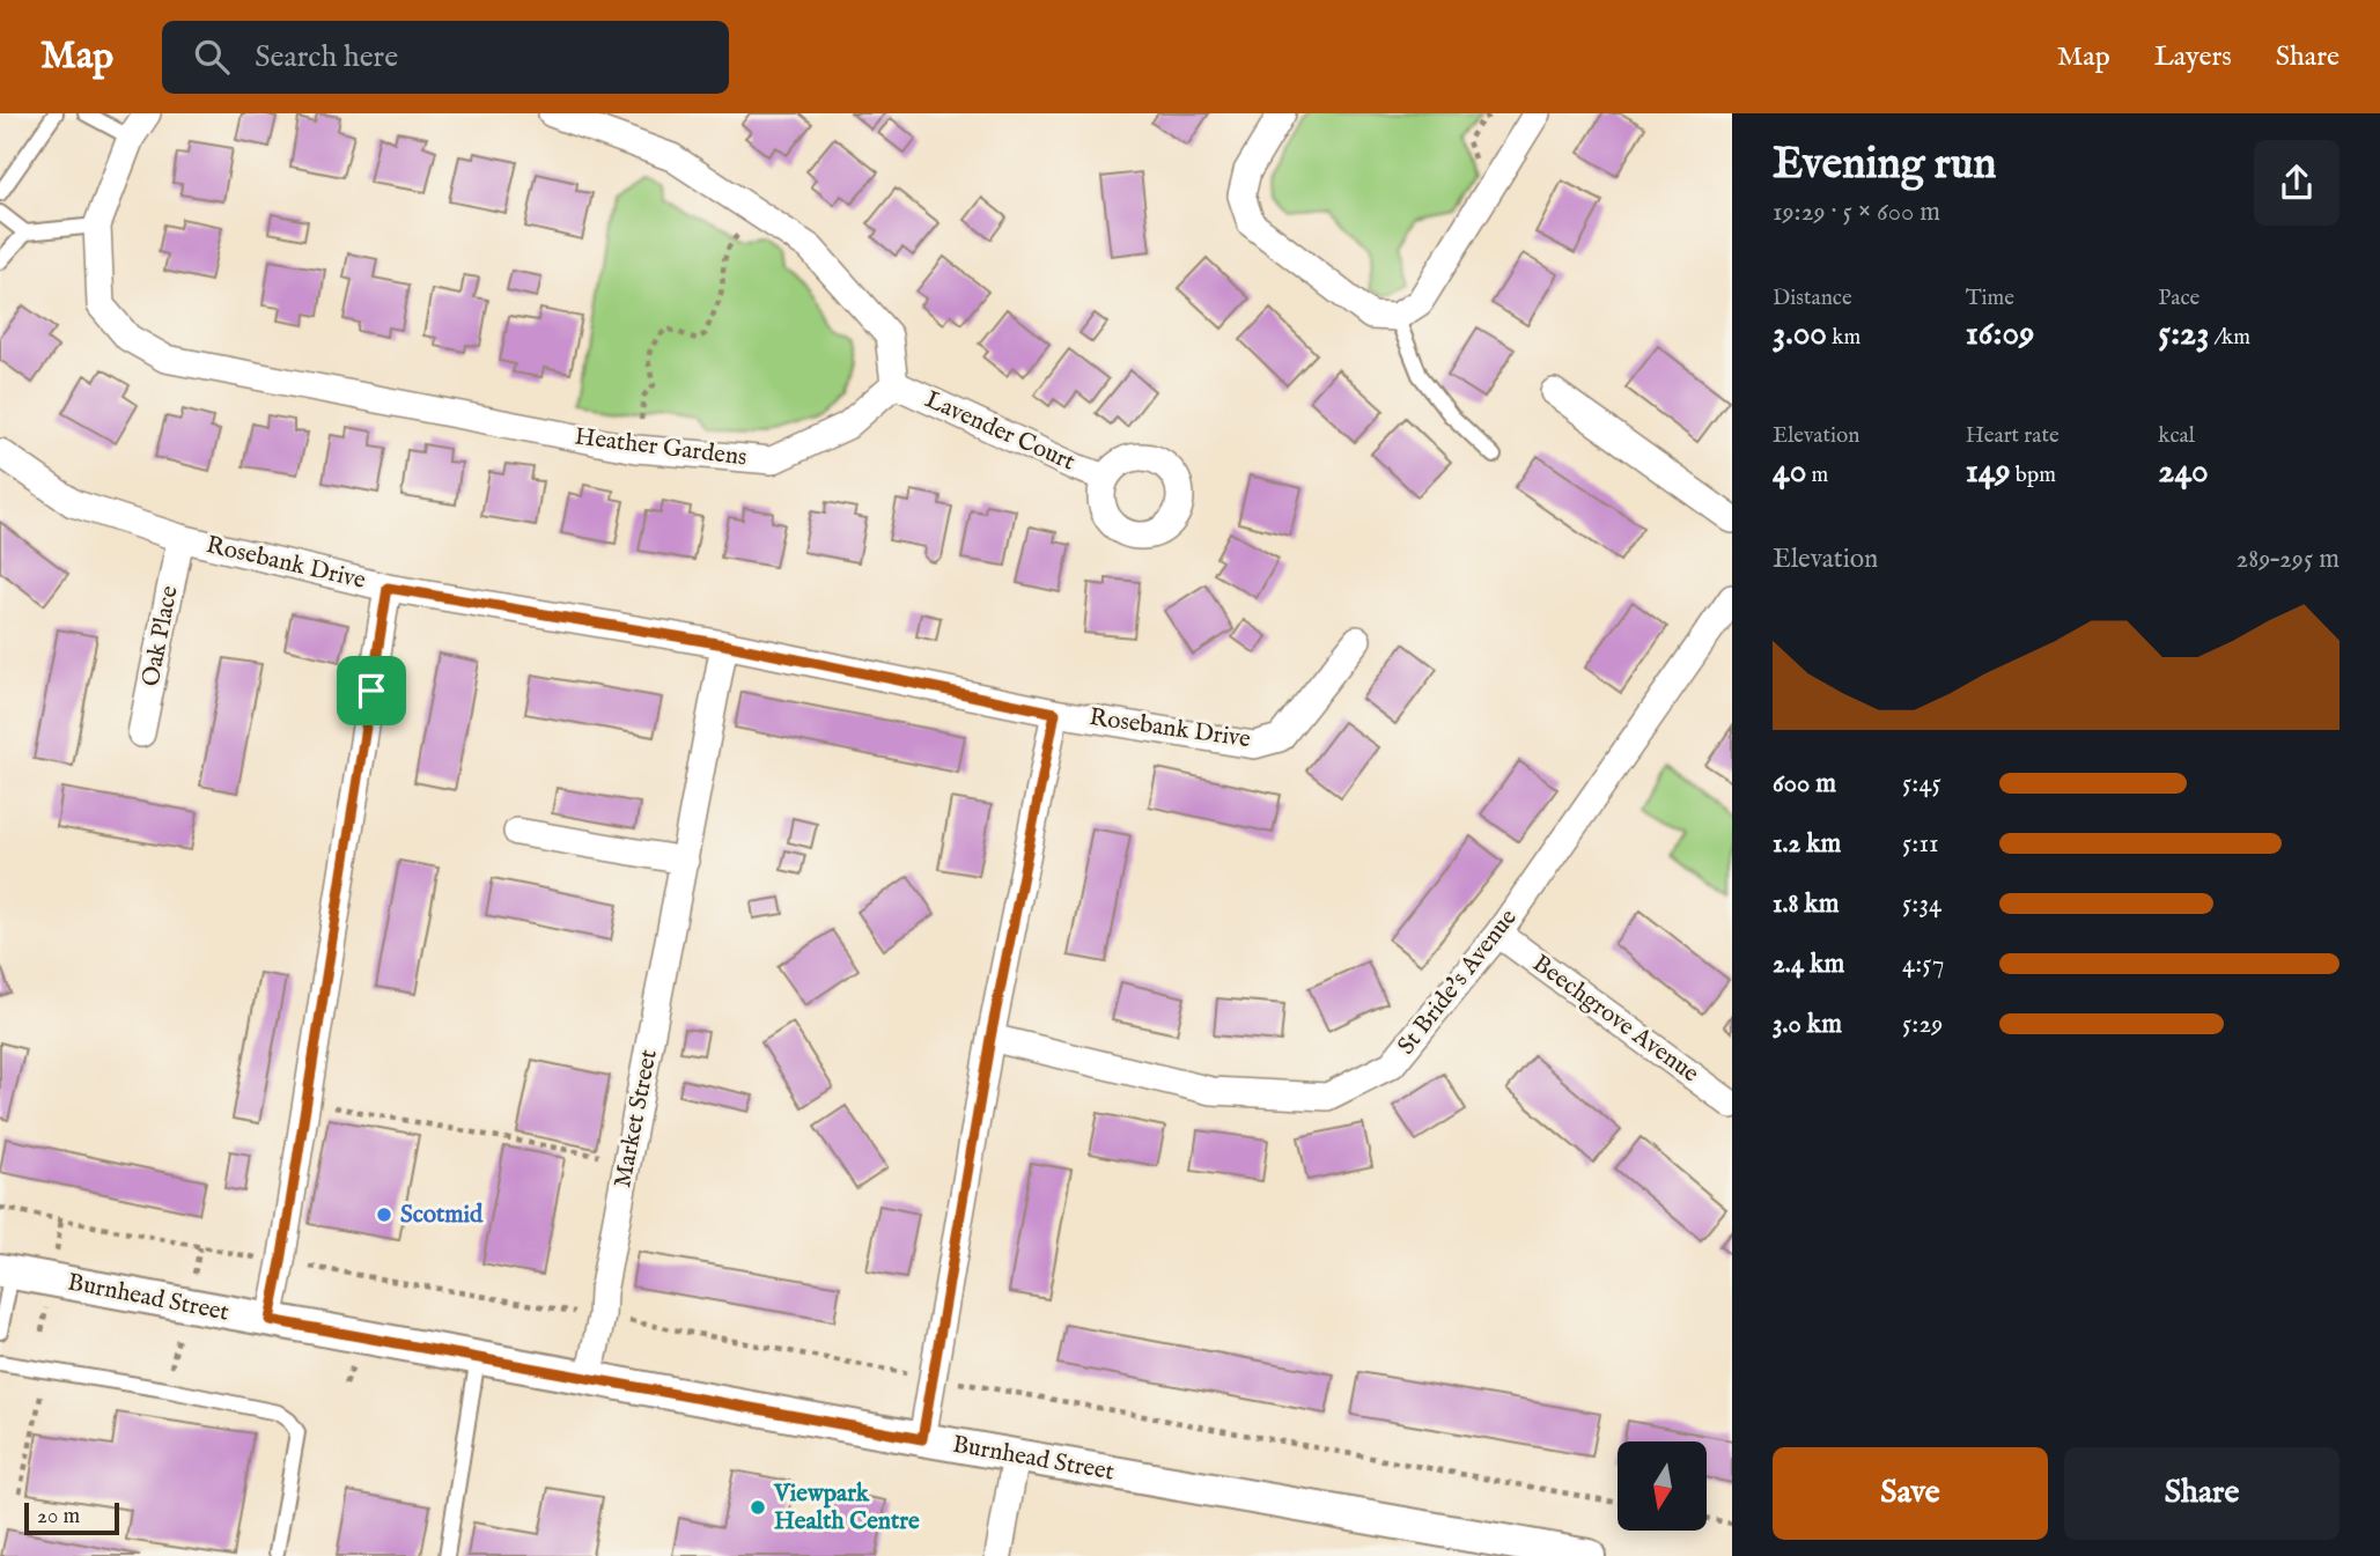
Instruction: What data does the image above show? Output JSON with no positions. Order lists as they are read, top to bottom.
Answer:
{
  "streets": {
    "street": [
      "Lavender Court",
      "Heather Gardens",
      "Rosebank Drive",
      "Oak Place",
      "St Bride's Avenue",
      "Beechgrove Avenue",
      "Market Street",
      "Burnhead Street"
    ]
  },
  "crossings": [
    ["Lavender Court", "Heather Gardens"],
    ["Rosebank Drive", "Oak Place"],
    ["Rosebank Drive", "Market Street"],
    ["St Bride's Avenue", "Beechgrove Avenue"],
    ["Market Street", "Burnhead Street"]
  ],
  "places": ["Scotmid", "Viewpark Health Centre"],
  "scale_bar": "20 m",
  "north": "bottom",
  "page": {
    "header": "Map",
    "search": "Search here",
    "nav": ["Map", "Layers", "Share"],
    "heading": ["Evening run", "19:29 · 5 × 600 m"],
    "stats": [
      ["Distance", "3.00 km"],
      ["Time", "16:09"],
      ["Pace", "5:23 /km"],
      ["Elevation", "40 m"],
      ["Heart rate", "149 bpm"],
      ["kcal", "240"]
    ],
    "chart": ["Elevation", "289–295 m"],
    "list": [
      {
        "name": "600 m",
        "note": "5:45"
      },
      {
        "name": "1.2 km",
        "note": "5:11"
      },
      {
        "name": "1.8 km",
        "note": "5:34"
      },
      {
        "name": "2.4 km",
        "note": "4:57"
      },
      {
        "name": "3.0 km",
        "note": "5:29"
      }
    ],
    "buttons": ["Save", "Share"],
    "scale": "20 m"
  }
}
